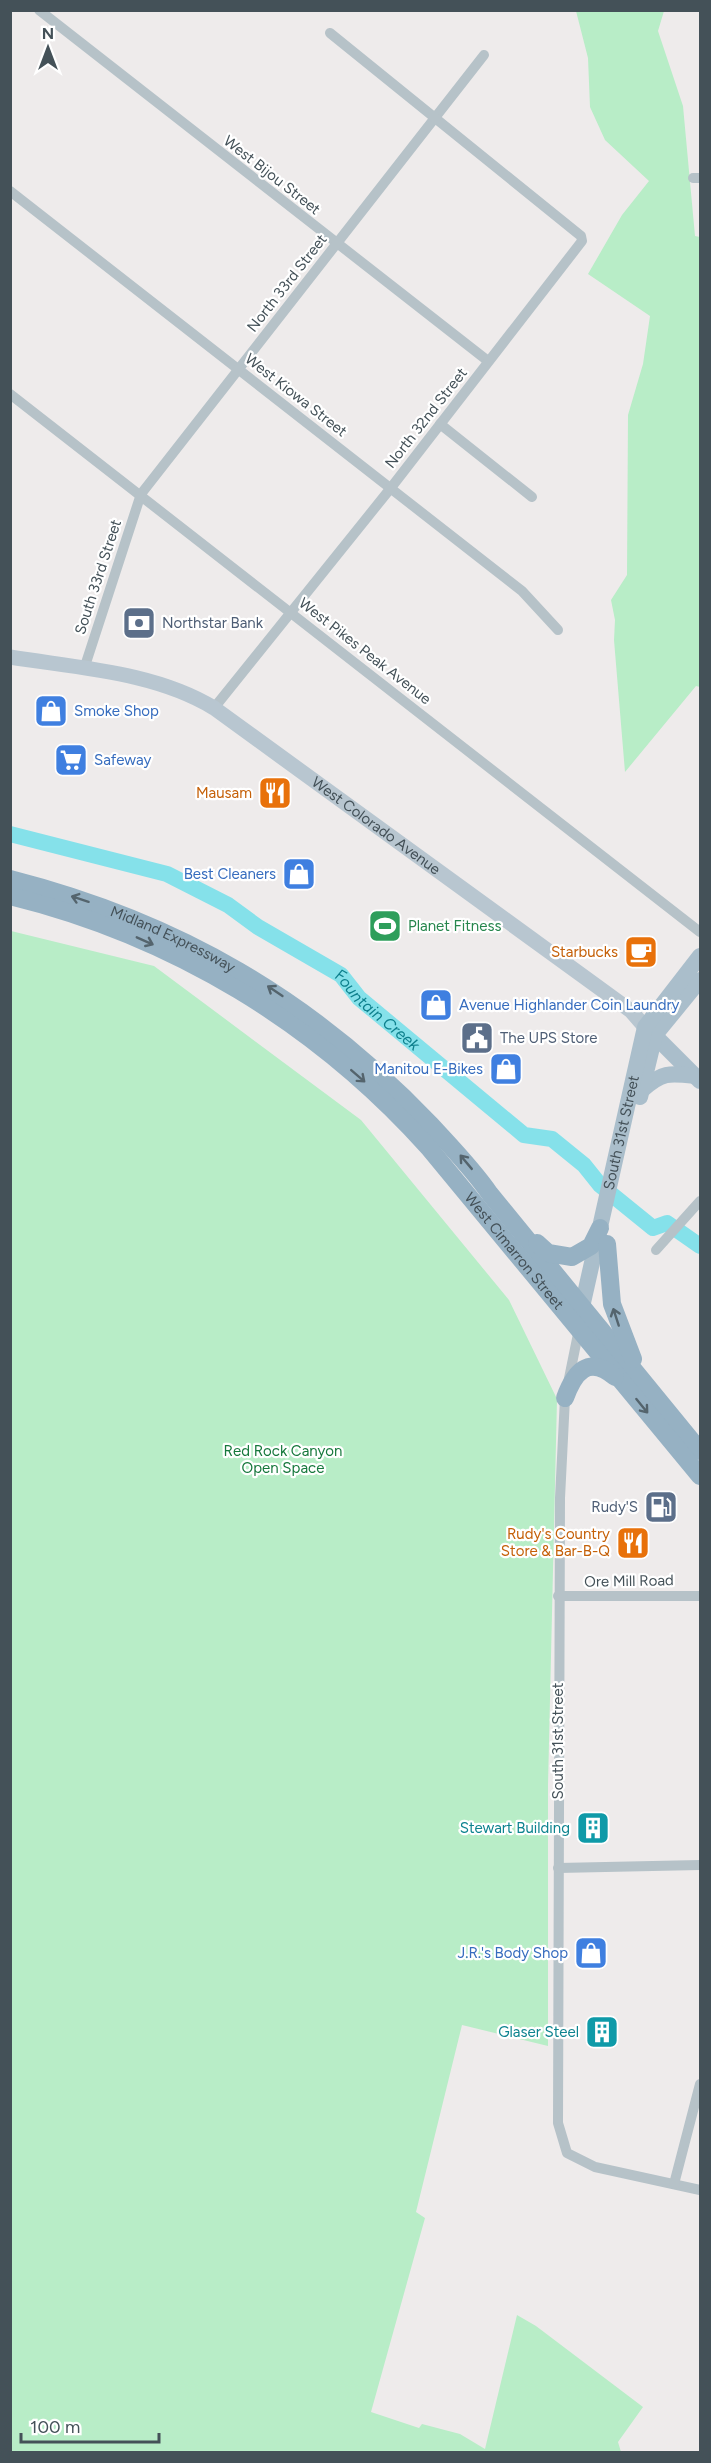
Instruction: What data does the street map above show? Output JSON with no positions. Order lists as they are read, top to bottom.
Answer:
{
  "streets": {
    "highway": ["Midland Expressway", "West Cimarron Street"],
    "main road": ["West Colorado Avenue", "South 31st Street"],
    "street": [
      "West Bijou Street",
      "North 33rd Street",
      "West Kiowa Street",
      "North 32nd Street",
      "South 33rd Street",
      "West Pikes Peak Avenue",
      "Ore Mill Road"
    ]
  },
  "crossings": [
    ["West Bijou Street", "North 33rd Street"],
    ["West Bijou Street", "North 32nd Street"],
    ["North 33rd Street", "West Kiowa Street"],
    ["North 33rd Street", "North 32nd Street"],
    ["North 33rd Street", "South 33rd Street"],
    ["North 33rd Street", "West Pikes Peak Avenue"],
    ["West Kiowa Street", "North 32nd Street"],
    ["North 32nd Street", "West Pikes Peak Avenue"],
    ["North 32nd Street", "West Colorado Avenue"],
    ["South 33rd Street", "West Pikes Peak Avenue"],
    ["South 33rd Street", "West Colorado Avenue"],
    ["West Colorado Avenue", "South 31st Street"],
    ["Midland Expressway", "West Cimarron Street"],
    ["South 31st Street", "West Cimarron Street"],
    ["South 31st Street", "Ore Mill Road"]
  ],
  "water": ["Fountain Creek"],
  "parks": ["Red Rock Canyon Open Space"],
  "places": {
    "bank": ["Northstar Bank"],
    "shop": [
      "Smoke Shop",
      "Best Cleaners",
      "Avenue Highlander Coin Laundry",
      "Manitou E-Bikes",
      "J.R.'s Body Shop"
    ],
    "supermarket": ["Safeway"],
    "restaurant": ["Mausam", "Rudy's Country Store & Bar-B-Q"],
    "sports": ["Planet Fitness"],
    "cafe": ["Starbucks"],
    "public building": ["The UPS Store"],
    "fuel station": ["Rudy'S"],
    "building": ["Stewart Building", "Glaser Steel"]
  },
  "scale_bar": "100 m",
  "north": "top"
}
